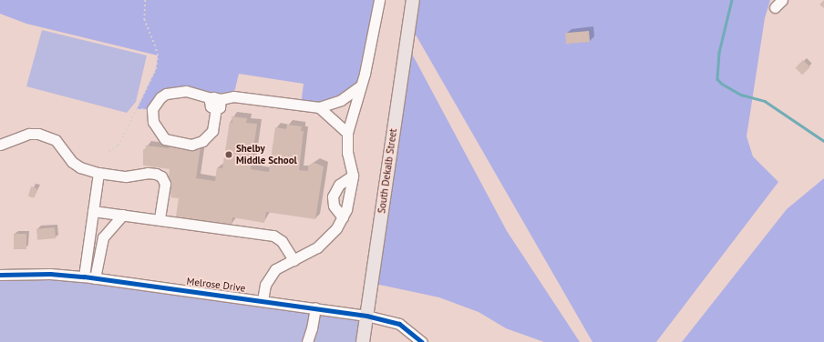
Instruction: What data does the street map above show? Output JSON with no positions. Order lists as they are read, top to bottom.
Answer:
{
  "streets": {
    "main road": ["South Dekalb Street"],
    "street": ["Melrose Drive"]
  },
  "crossings": [
    ["South Dekalb Street", "Melrose Drive"]
  ],
  "places": ["Shelby Middle School"]
}
